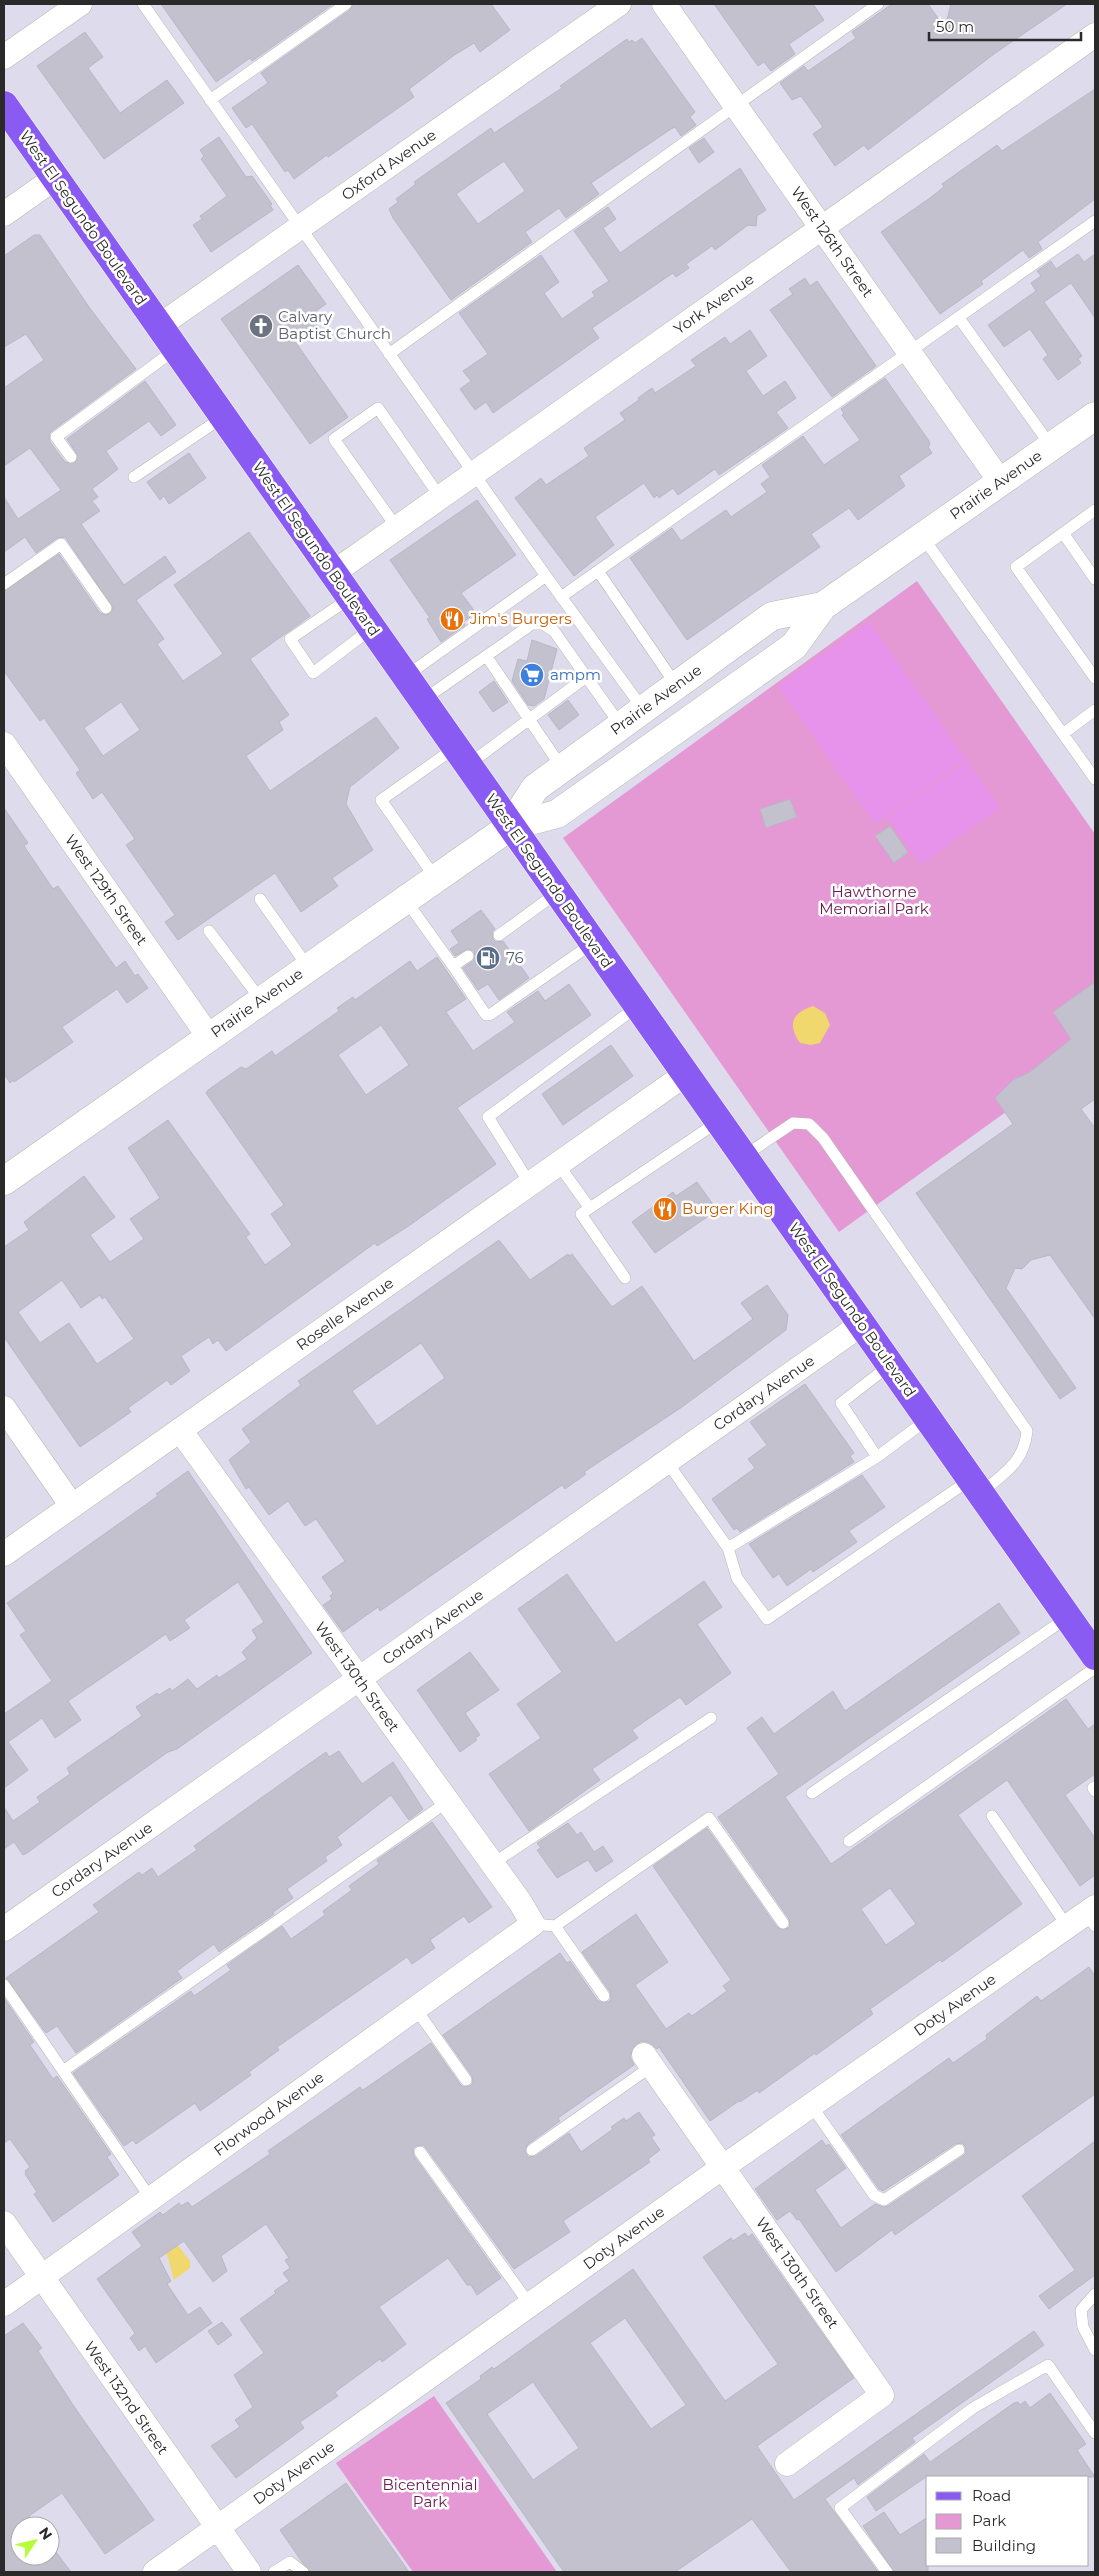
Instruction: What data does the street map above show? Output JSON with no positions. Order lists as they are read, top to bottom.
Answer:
{
  "streets": {
    "main road": ["West El Segundo Boulevard", "Prairie Avenue"],
    "street": [
      "Oxford Avenue",
      "West 126th Street",
      "York Avenue",
      "West 129th Street",
      "Roselle Avenue",
      "Cordary Avenue",
      "West 130th Street",
      "Doty Avenue",
      "Florwood Avenue",
      "West 132nd Street"
    ]
  },
  "crossings": [
    ["Oxford Avenue", "West El Segundo Boulevard"],
    ["West El Segundo Boulevard", "York Avenue"],
    ["West El Segundo Boulevard", "Prairie Avenue"],
    ["West El Segundo Boulevard", "Roselle Avenue"],
    ["West El Segundo Boulevard", "Cordary Avenue"],
    ["West 126th Street", "York Avenue"],
    ["West 126th Street", "Prairie Avenue"],
    ["Prairie Avenue", "West 129th Street"],
    ["Roselle Avenue", "West 130th Street"],
    ["Cordary Avenue", "West 130th Street"],
    ["West 130th Street", "Doty Avenue"],
    ["West 130th Street", "Florwood Avenue"],
    ["Doty Avenue", "West 132nd Street"],
    ["Florwood Avenue", "West 132nd Street"]
  ],
  "parks": ["Hawthorne Memorial Park", "Bicentennial Park"],
  "places": {
    "church": ["Calvary Baptist Church"],
    "restaurant": ["Jim's Burgers", "Burger King"],
    "supermarket": ["ampm"],
    "fuel station": ["76"]
  },
  "legend": ["Road", "Park", "Building"],
  "scale_bar": "50 m",
  "north": "top right"
}
